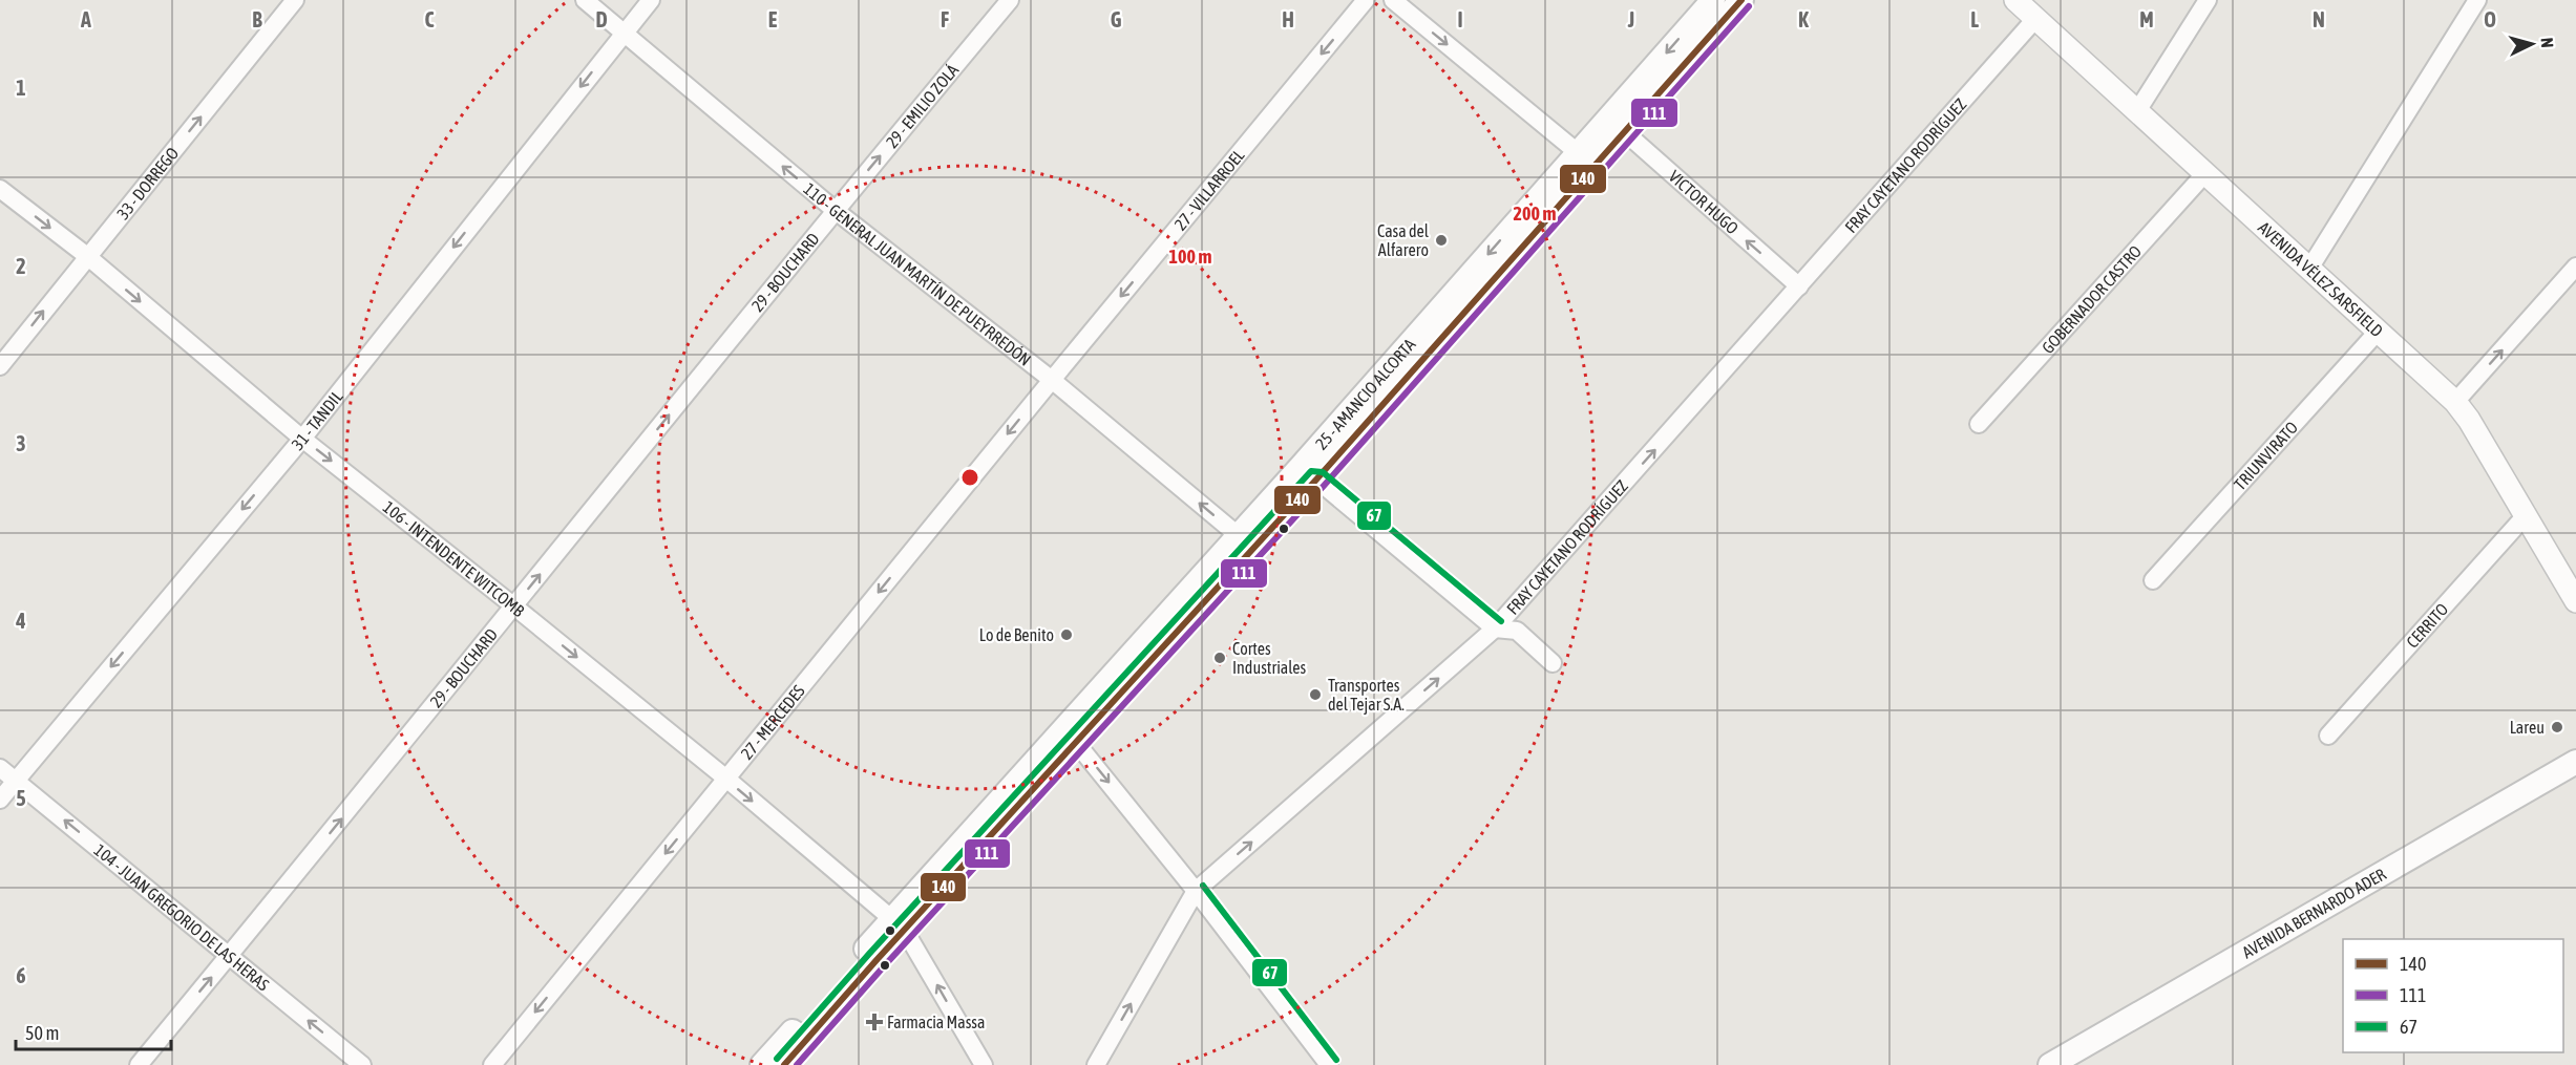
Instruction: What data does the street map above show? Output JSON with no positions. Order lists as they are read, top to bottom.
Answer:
{
  "streets": {
    "main road": ["AVENIDA BERNARDO ADER"],
    "street": [
      "29 - EMILIO ZOLÁ",
      "FRAY CAYETANO RODRÍGUEZ",
      "33 - DORREGO",
      "27 - VILLARROEL",
      "VICTOR HUGO",
      "29 - BOUCHARD",
      "110 - GENERAL JUAN MARTÍN DE PUEYRREDÓN",
      "AVENIDA VÉLEZ SARSFIELD",
      "GOBERNADOR CASTRO",
      "31 - TANDIL",
      "TRIUNVIRATO",
      "106 - INTENDENTE WITCOMB",
      "CERRITO",
      "27 - MERCEDES",
      "104 - JUAN GREGORIO DE LAS HERAS"
    ]
  },
  "crossings": [
    ["29 - EMILIO ZOLÁ", "29 - BOUCHARD"],
    ["29 - EMILIO ZOLÁ", "110 - GENERAL JUAN MARTÍN DE PUEYRREDÓN"],
    ["FRAY CAYETANO RODRÍGUEZ", "VICTOR HUGO"],
    ["FRAY CAYETANO RODRÍGUEZ", "AVENIDA VÉLEZ SARSFIELD"],
    ["33 - DORREGO", "106 - INTENDENTE WITCOMB"],
    ["27 - VILLARROEL", "110 - GENERAL JUAN MARTÍN DE PUEYRREDÓN"],
    ["27 - VILLARROEL", "27 - MERCEDES"],
    ["29 - BOUCHARD", "110 - GENERAL JUAN MARTÍN DE PUEYRREDÓN"],
    ["29 - BOUCHARD", "106 - INTENDENTE WITCOMB"],
    ["29 - BOUCHARD", "104 - JUAN GREGORIO DE LAS HERAS"],
    ["110 - GENERAL JUAN MARTÍN DE PUEYRREDÓN", "31 - TANDIL"],
    ["110 - GENERAL JUAN MARTÍN DE PUEYRREDÓN", "27 - MERCEDES"],
    ["AVENIDA VÉLEZ SARSFIELD", "GOBERNADOR CASTRO"],
    ["AVENIDA VÉLEZ SARSFIELD", "TRIUNVIRATO"],
    ["AVENIDA VÉLEZ SARSFIELD", "CERRITO"],
    ["31 - TANDIL", "106 - INTENDENTE WITCOMB"],
    ["31 - TANDIL", "104 - JUAN GREGORIO DE LAS HERAS"],
    ["106 - INTENDENTE WITCOMB", "27 - MERCEDES"]
  ],
  "one_way": [
    "29 - EMILIO ZOLÁ",
    "FRAY CAYETANO RODRÍGUEZ",
    "33 - DORREGO",
    "27 - VILLARROEL",
    "VICTOR HUGO",
    "29 - BOUCHARD",
    "110 - GENERAL JUAN MARTÍN DE PUEYRREDÓN",
    "31 - TANDIL",
    "27 - MERCEDES",
    "104 - JUAN GREGORIO DE LAS HERAS"
  ],
  "places": {
    "other": [
      "Casa del Alfarero",
      "Lo de Benito",
      "Cortes Industriales",
      "Transportes del Tejar S.A.",
      "Lareu"
    ],
    "health": ["Farmacia Massa"]
  },
  "lines": ["transit line 140", "transit line 111", "transit line 67"],
  "legend": ["140", "111", "67"],
  "scale_bar": "50 m",
  "north": "right",
  "grid": {
    "columns": [
      "A",
      "B",
      "C",
      "D",
      "E",
      "F",
      "G",
      "H",
      "I",
      "J",
      "K",
      "L",
      "M",
      "N",
      "O"
    ],
    "rows": [
      "1",
      "2",
      "3",
      "4",
      "5",
      "6"
    ]
  },
  "rings": ["200 m", "100 m"]
}
